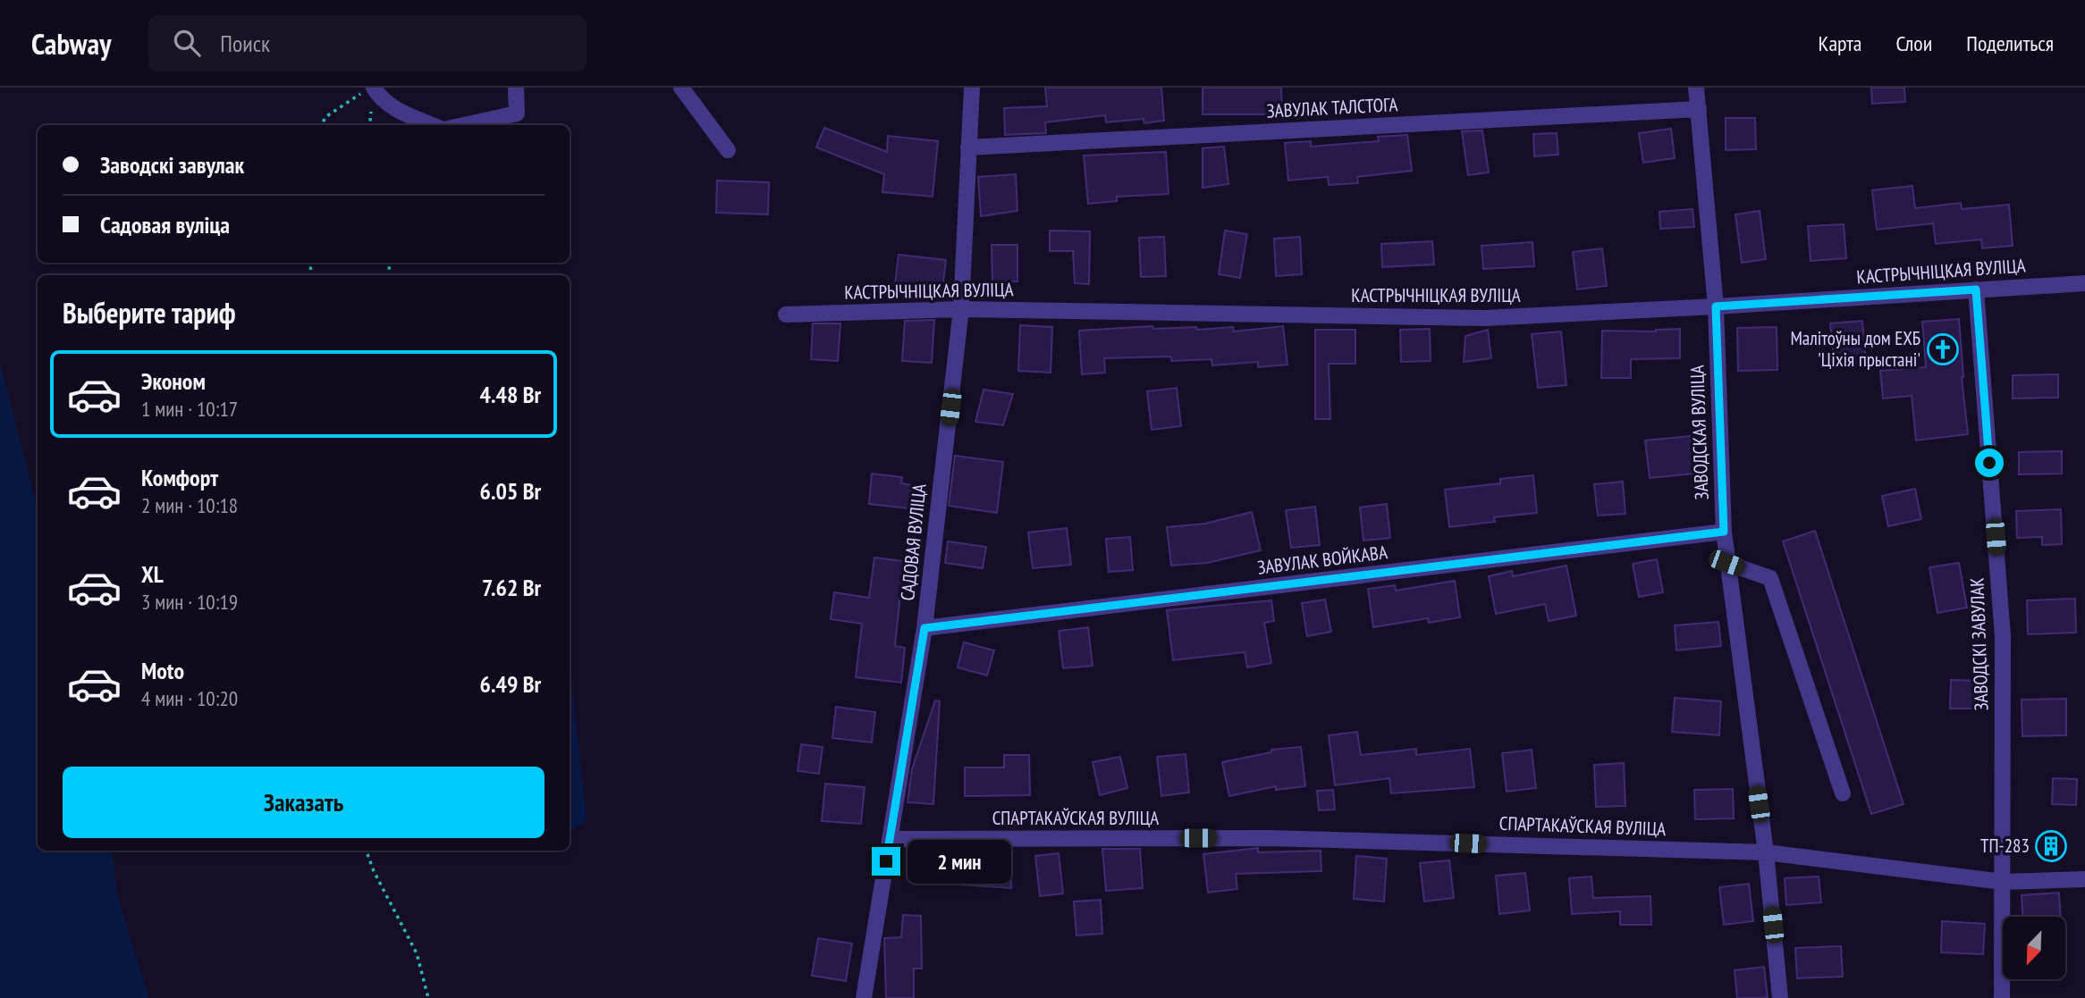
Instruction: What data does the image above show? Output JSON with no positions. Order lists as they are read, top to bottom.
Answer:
{
  "streets": {
    "street": [
      "ЗАВУЛАК ТАЛСТОГА",
      "КАСТРЫЧНІЦКАЯ ВУЛІЦА",
      "ЗАВОДСКАЯ ВУЛІЦА",
      "САДОВАЯ ВУЛІЦА",
      "ЗАВУЛАК ВОЙКАВА",
      "ЗАВОДСКІ ЗАВУЛАК",
      "СПАРТАКАЎСКАЯ ВУЛІЦА"
    ]
  },
  "crossings": [
    ["ЗАВУЛАК ТАЛСТОГА", "ЗАВОДСКАЯ ВУЛІЦА"],
    ["ЗАВУЛАК ТАЛСТОГА", "САДОВАЯ ВУЛІЦА"],
    ["КАСТРЫЧНІЦКАЯ ВУЛІЦА", "ЗАВОДСКАЯ ВУЛІЦА"],
    ["КАСТРЫЧНІЦКАЯ ВУЛІЦА", "САДОВАЯ ВУЛІЦА"],
    ["КАСТРЫЧНІЦКАЯ ВУЛІЦА", "ЗАВОДСКІ ЗАВУЛАК"],
    ["ЗАВОДСКАЯ ВУЛІЦА", "ЗАВУЛАК ВОЙКАВА"],
    ["ЗАВОДСКАЯ ВУЛІЦА", "СПАРТАКАЎСКАЯ ВУЛІЦА"],
    ["САДОВАЯ ВУЛІЦА", "ЗАВУЛАК ВОЙКАВА"],
    ["САДОВАЯ ВУЛІЦА", "СПАРТАКАЎСКАЯ ВУЛІЦА"],
    ["ЗАВОДСКІ ЗАВУЛАК", "СПАРТАКАЎСКАЯ ВУЛІЦА"]
  ],
  "places": {
    "church": ["Малітоўны дом ЕХБ 'Ціхія прыстані'"],
    "building": ["ТП-283"]
  },
  "north": "bottom left",
  "page": {
    "header": "Cabway",
    "search": "Поиск",
    "nav": ["Карта", "Слои", "Поделиться"],
    "banner": ["Заводскі завулак", "Садовая вуліца"],
    "heading": "Выберите тариф",
    "list": [
      {
        "name": "Эконом",
        "note": "1 мин · 10:17",
        "value": "4.48 Br"
      },
      {
        "name": "Комфорт",
        "note": "2 мин · 10:18",
        "value": "6.05 Br"
      },
      {
        "name": "XL",
        "note": "3 мин · 10:19",
        "value": "7.62 Br"
      },
      {
        "name": "Moto",
        "note": "4 мин · 10:20",
        "value": "6.49 Br"
      }
    ],
    "buttons": "Заказать",
    "bubble": "2 мин"
  }
}
